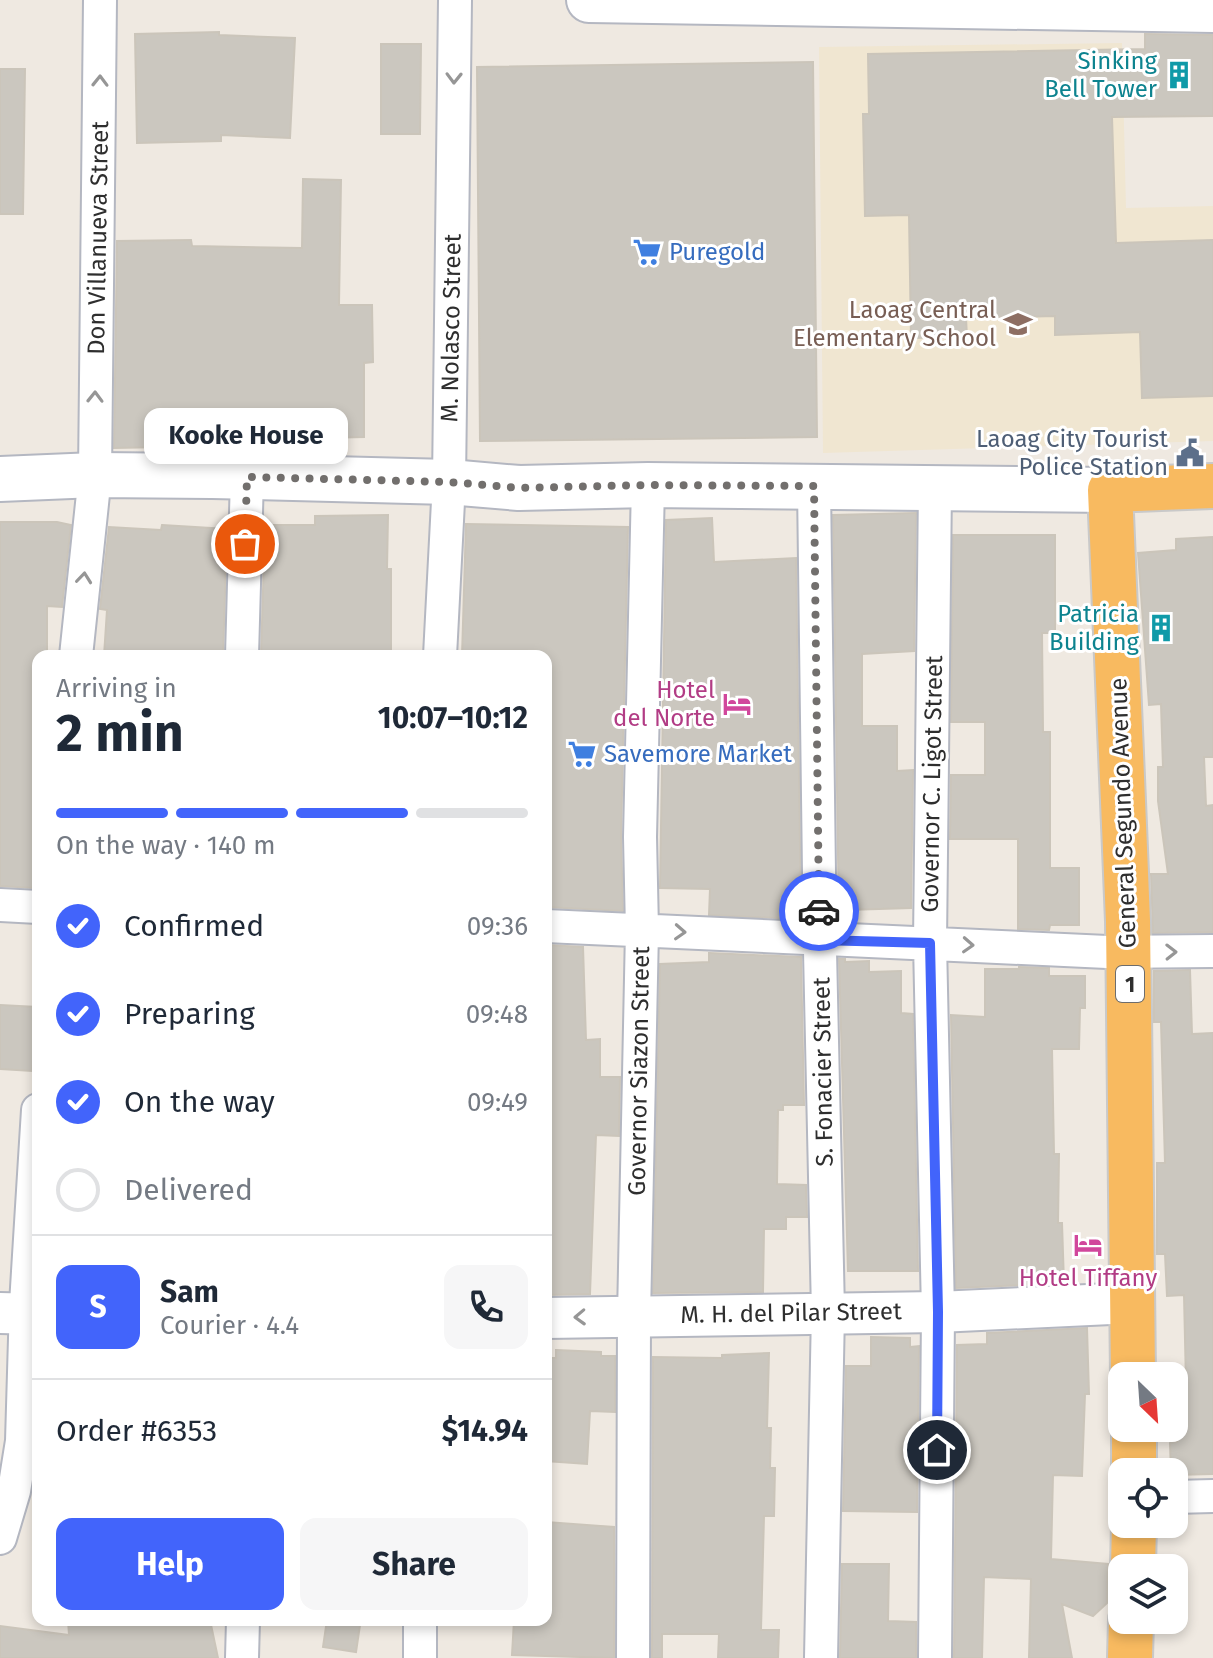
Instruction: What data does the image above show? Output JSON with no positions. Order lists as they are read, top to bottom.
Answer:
{
  "streets": {
    "highway": ["General Segundo Avenue", "1"],
    "street": [
      "Don Villanueva Street",
      "M. Nolasco Street",
      "Governor C. Ligot Street",
      "Governor Siazon Street",
      "S. Fonacier Street",
      "M. H. del Pilar Street"
    ]
  },
  "crossings": [
    ["Governor C. Ligot Street", "M. H. del Pilar Street"],
    ["General Segundo Avenue", "M. H. del Pilar Street"],
    ["Governor Siazon Street", "M. H. del Pilar Street"],
    ["S. Fonacier Street", "M. H. del Pilar Street"]
  ],
  "one_way": ["Don Villanueva Street", "M. Nolasco Street"],
  "places": {
    "building": ["Sinking Bell Tower", "Patricia Building"],
    "supermarket": ["Puregold", "Savemore Market"],
    "school or university": ["Laoag Central Elementary School"],
    "public building": ["Laoag City Tourist Police Station"],
    "other": ["Kooke House"],
    "hotel": ["Hotel del Norte", "Hotel Tiffany"]
  },
  "north": "bottom right",
  "page": {
    "bubble": "Kooke House",
    "heading": ["2 min", "Arriving in", "10:07–10:12"],
    "panel": [
      "Sam",
      "Courier · 4.4",
      "Order #6353",
      "$14.94"
    ],
    "bar": "On the way · 140 m",
    "list": [
      ["Confirmed", "09:36"],
      ["Preparing", "09:48"],
      ["On the way", "09:49"],
      "Delivered"
    ],
    "round": "S",
    "buttons": ["Help", "Share"]
  }
}
